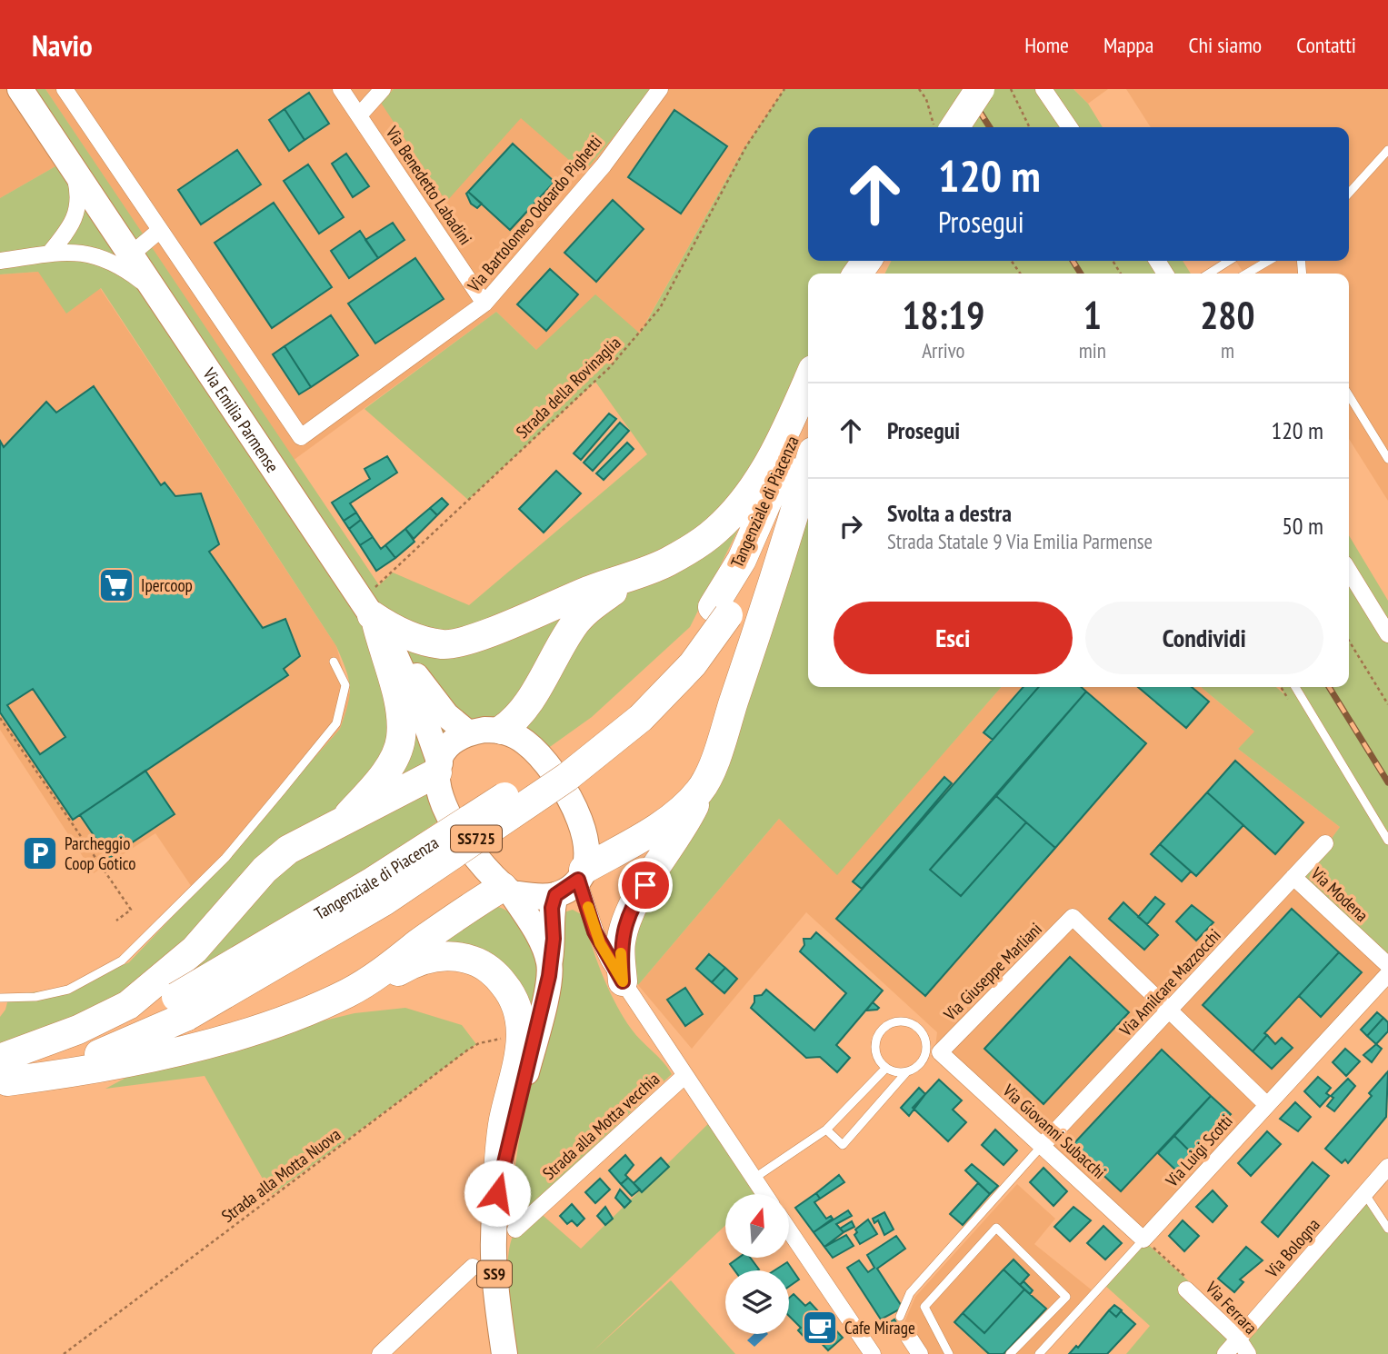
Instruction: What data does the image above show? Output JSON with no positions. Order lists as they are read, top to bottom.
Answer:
{
  "streets": {
    "highway": ["Tangenziale di Piacenza", "SS725"],
    "main road": ["Via Emilia Parmense", "SS9"],
    "street": [
      "Via Benedetto Labadini",
      "Via Bartolomeo Odoardo Pighetti",
      "Via Modena",
      "Via Giuseppe Marliani",
      "Via Amilcare Mazzocchi",
      "Strada alla Motta vecchia",
      "Via Giovanni Subacchi",
      "Via Luigi Scotti",
      "Via Bologna",
      "Via Ferrara"
    ],
    "path": ["Strada della Rovinaglia", "Strada alla Motta Nuova"]
  },
  "crossings": [
    ["Via Benedetto Labadini", "Via Bartolomeo Odoardo Pighetti"],
    ["Strada della Rovinaglia", "Via Emilia Parmense"],
    ["Via Modena", "Via Amilcare Mazzocchi"],
    ["Via Giuseppe Marliani", "Via Amilcare Mazzocchi"],
    ["Via Giuseppe Marliani", "Via Giovanni Subacchi"],
    ["Via Amilcare Mazzocchi", "Via Giovanni Subacchi"],
    ["Via Giovanni Subacchi", "Via Luigi Scotti"],
    ["Via Bologna", "Via Ferrara"]
  ],
  "places": {
    "supermarket": ["Ipercoop"],
    "parking": ["Parcheggio Coop Gotico"],
    "cafe": ["Cafe Mirage"]
  },
  "north": "top",
  "page": {
    "header": "Navio",
    "nav": [
      "Home",
      "Mappa",
      "Chi siamo",
      "Contatti"
    ],
    "turn": ["120 m", "Prosegui"],
    "eta": [
      "18:19",
      "Arrivo",
      "1",
      "min",
      "280",
      "m"
    ],
    "list": [
      {
        "name": "Prosegui",
        "value": "120 m"
      },
      {
        "name": "Svolta a destra",
        "note": "Strada Statale 9 Via Emilia Parmense",
        "value": "50 m"
      }
    ],
    "buttons": ["Esci", "Condividi"]
  }
}
